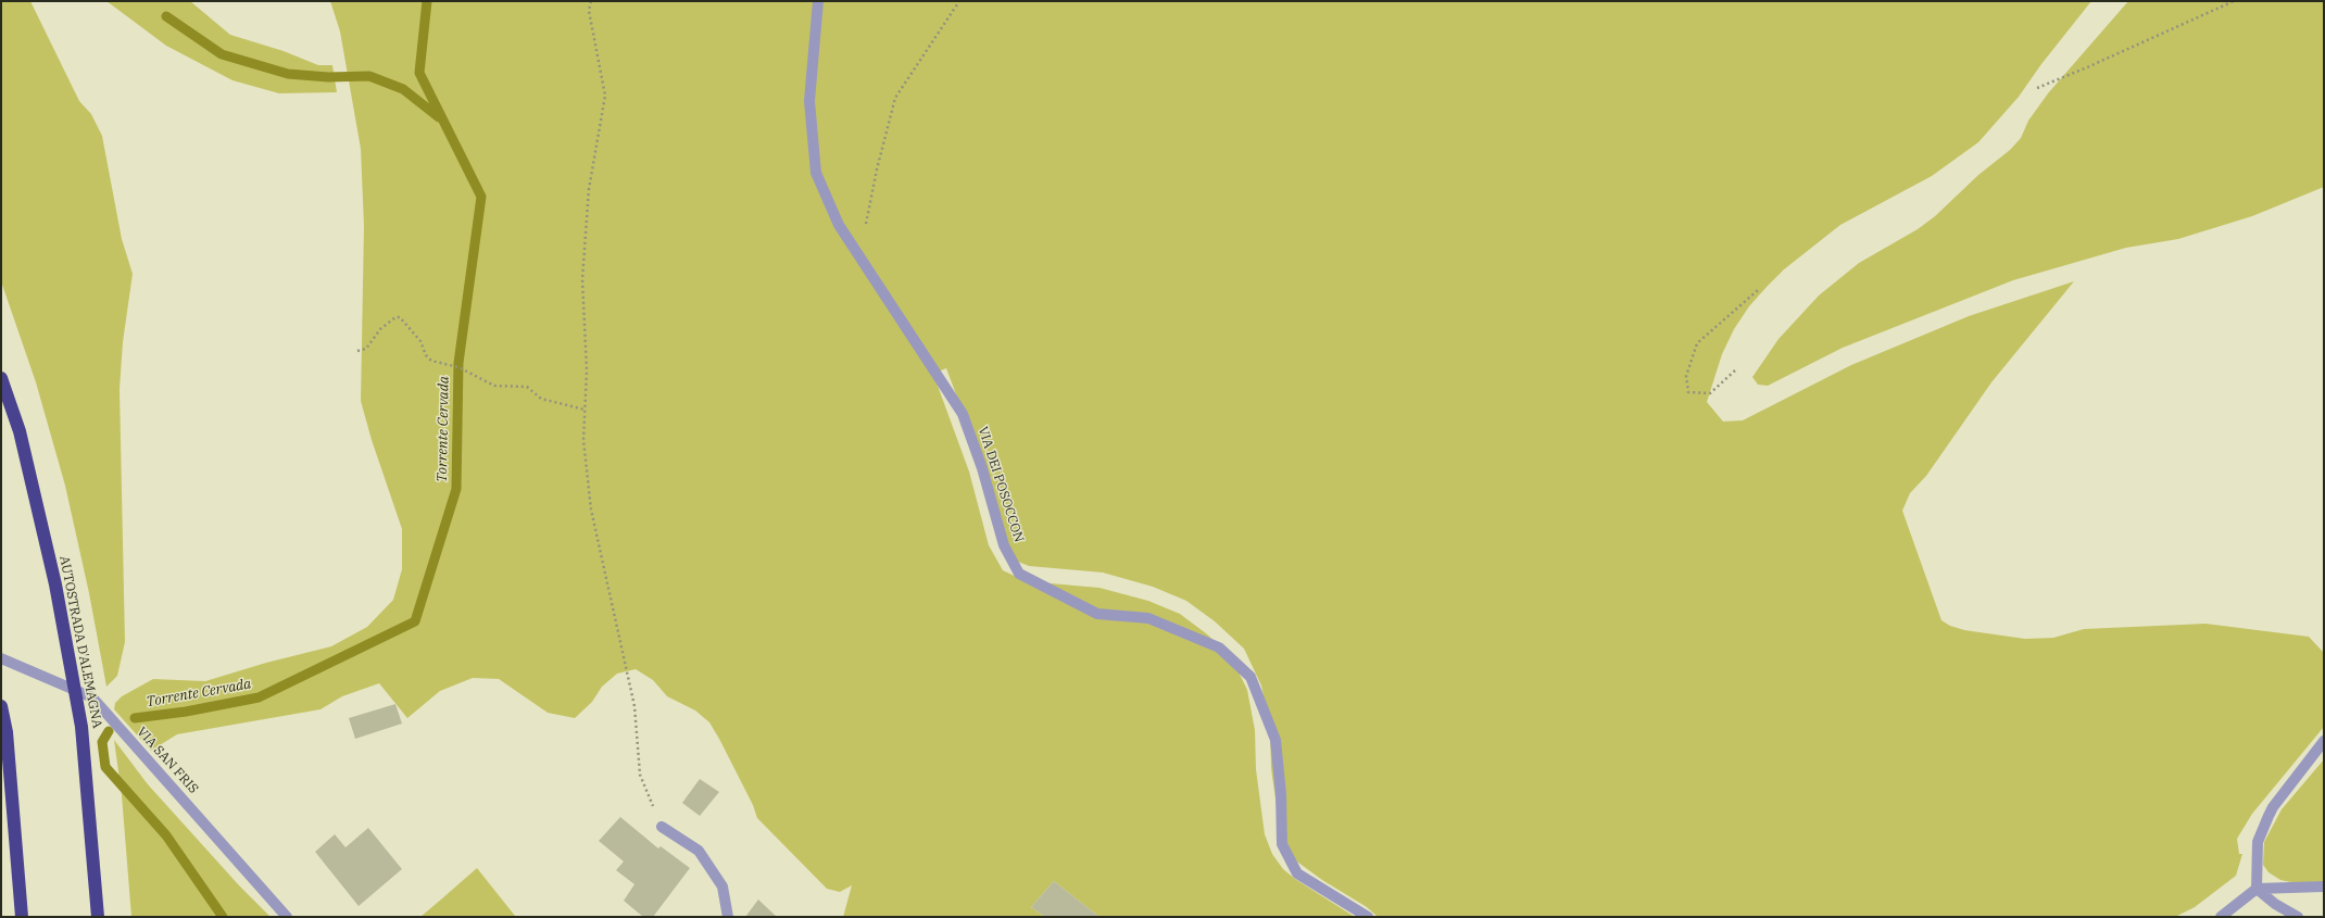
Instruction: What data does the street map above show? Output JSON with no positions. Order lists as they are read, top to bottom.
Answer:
{
  "streets": {
    "highway": ["AUTOSTRADA D'ALEMAGNA"],
    "street": ["VIA DEI POSOCCON", "VIA SAN FRIS"]
  },
  "water": ["Torrente Cervada"]
}
